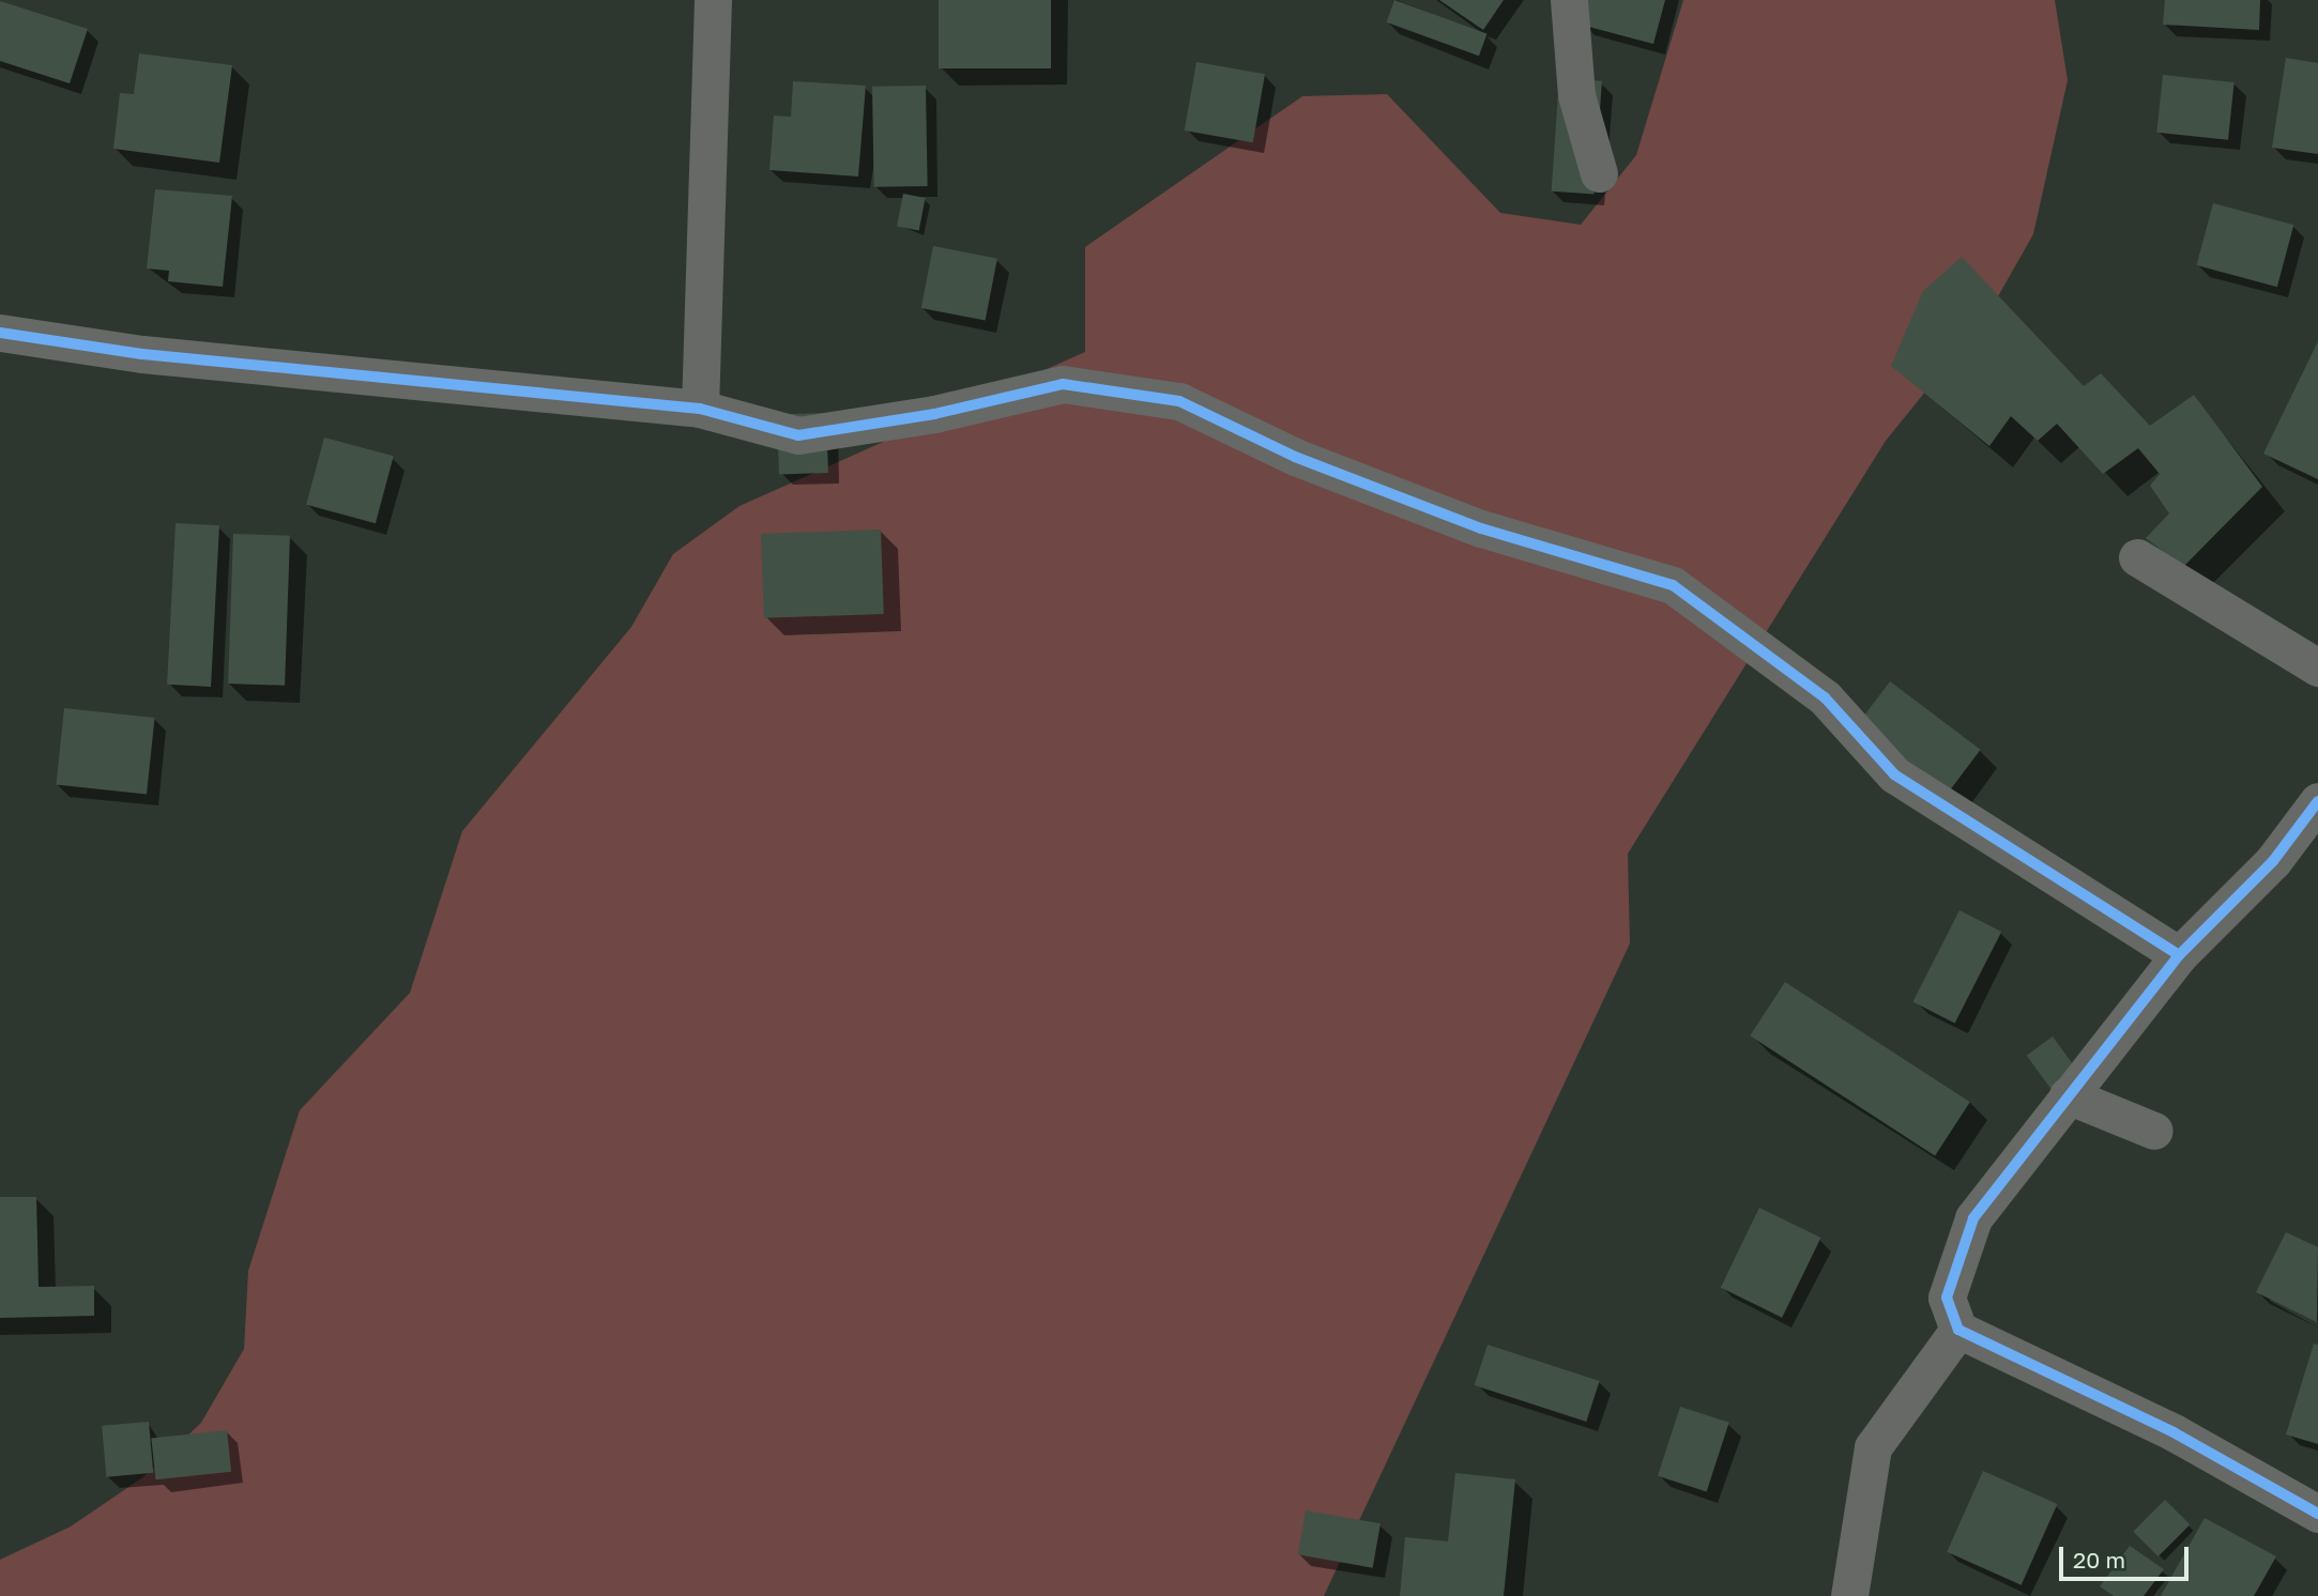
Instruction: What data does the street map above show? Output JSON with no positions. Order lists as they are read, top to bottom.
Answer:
{
  "scale_bar": "20 m"
}
